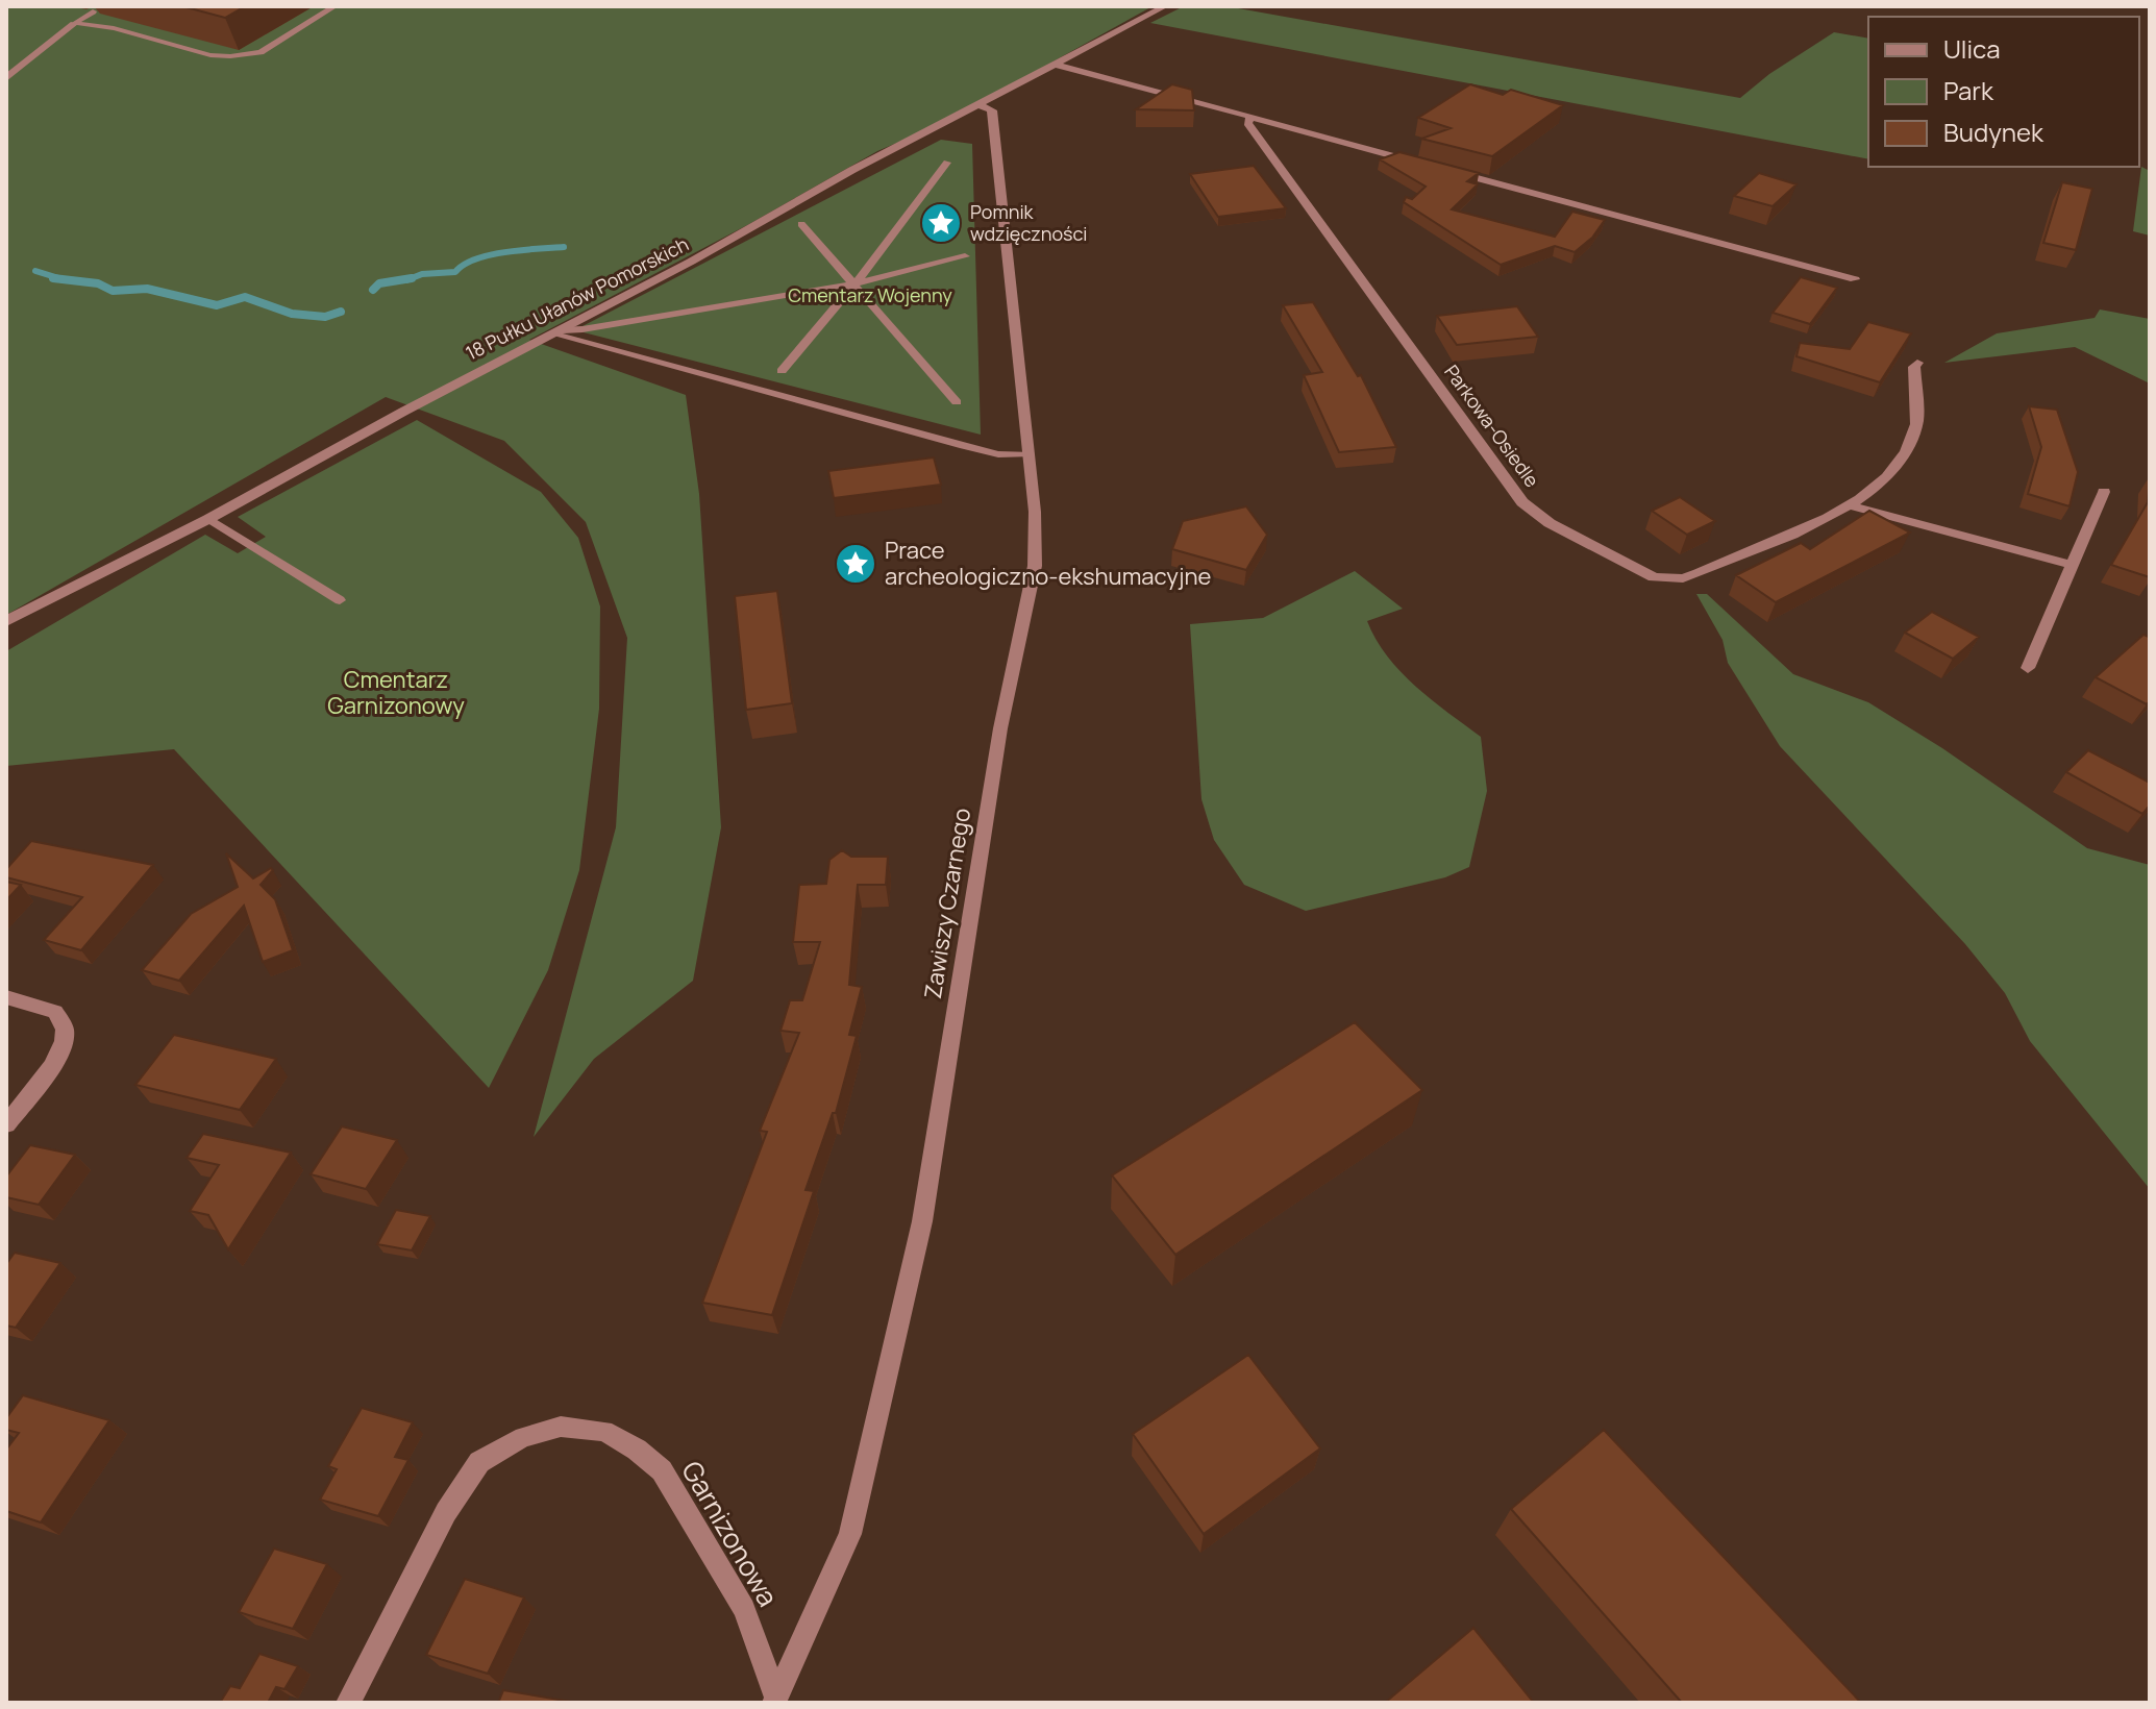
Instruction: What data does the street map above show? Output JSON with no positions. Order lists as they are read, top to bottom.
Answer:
{
  "streets": {
    "street": [
      "18 Pułku Ułanów Pomorskich",
      "Parkowa-Osiedle",
      "Zawiszy Czarnego",
      "Garnizonowa"
    ]
  },
  "crossings": [
    ["18 Pułku Ułanów Pomorskich", "Zawiszy Czarnego"],
    ["Zawiszy Czarnego", "Garnizonowa"]
  ],
  "parks": ["Cmentarz Wojenny", "Cmentarz Garnizonowy"],
  "places": {
    "place": ["Pomnik wdzięczności", "Prace archeologiczno-ekshumacyjne"]
  },
  "legend": ["Ulica", "Park", "Budynek"]
}
